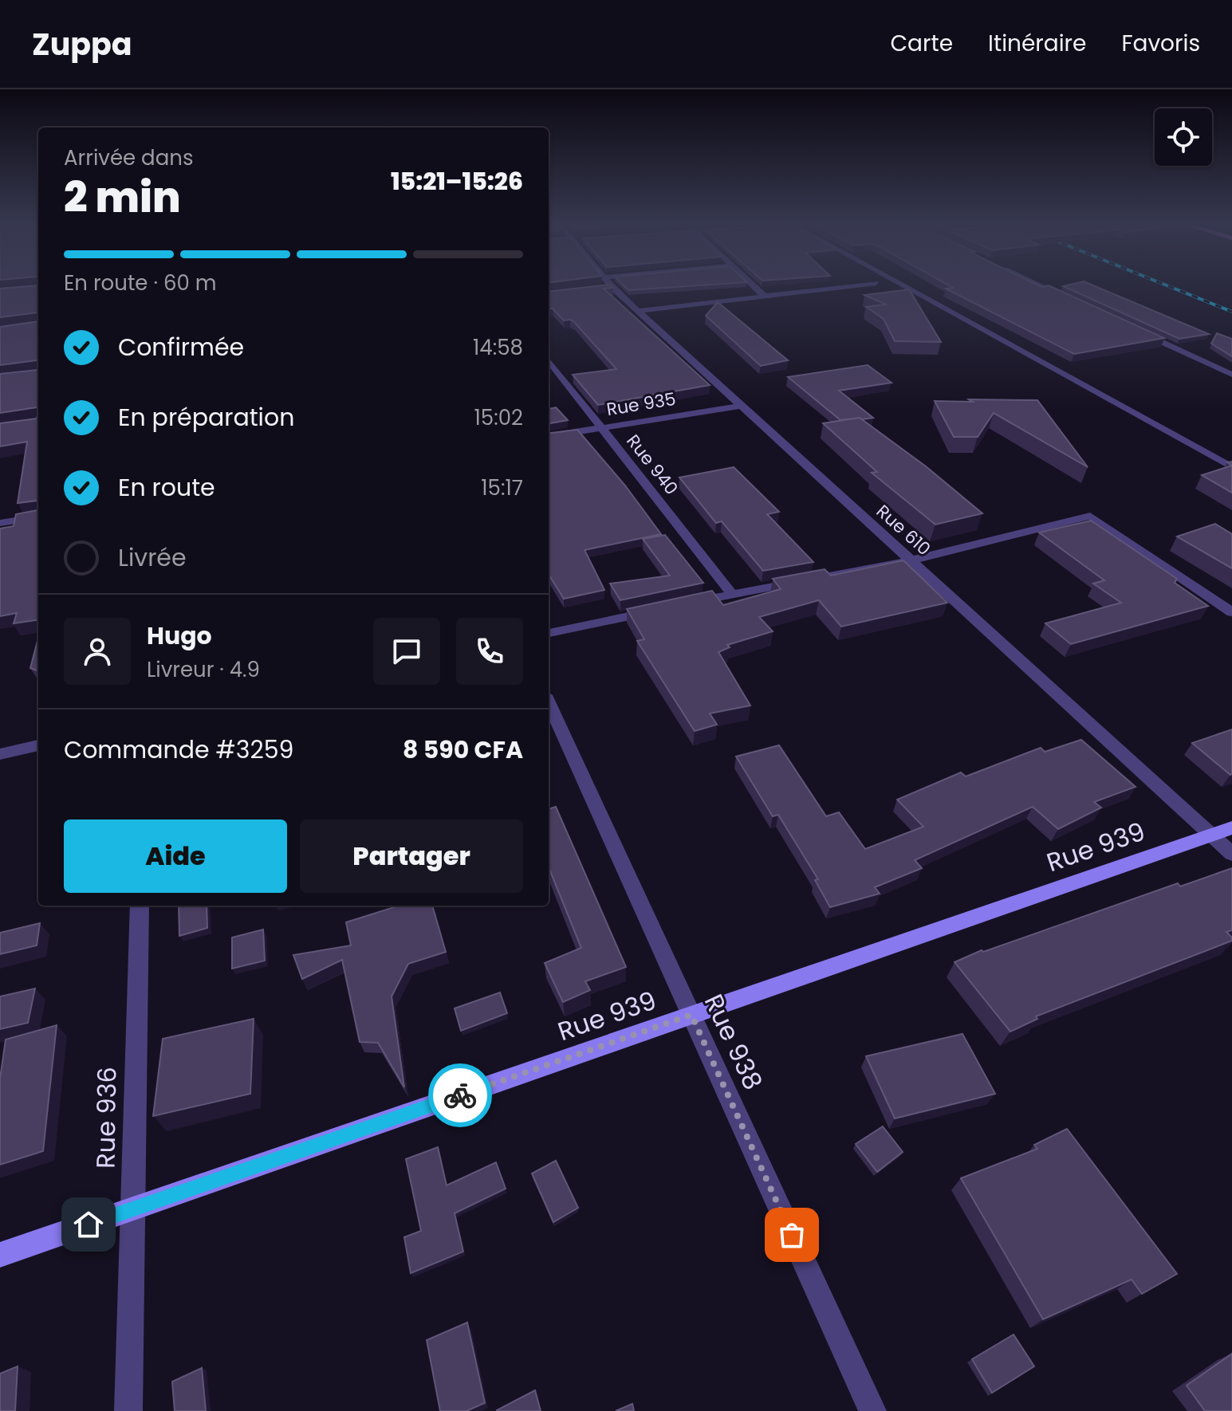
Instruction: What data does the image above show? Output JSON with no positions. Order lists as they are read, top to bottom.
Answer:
{
  "streets": {
    "main road": ["Rue 939"],
    "street": [
      "Rue 935",
      "Rue 940",
      "Rue 610",
      "Rue 938",
      "Rue 936"
    ]
  },
  "crossings": [
    ["Rue 935", "Rue 940"],
    ["Rue 935", "Rue 610"],
    ["Rue 610", "Rue 939"],
    ["Rue 939", "Rue 938"],
    ["Rue 939", "Rue 936"]
  ],
  "page": {
    "header": "Zuppa",
    "nav": ["Carte", "Itinéraire", "Favoris"],
    "heading": ["2 min", "Arrivée dans", "15:21–15:26"],
    "panel": [
      "Hugo",
      "Livreur · 4.9",
      "Commande #3259",
      "8 590 CFA"
    ],
    "bar": "En route · 60 m",
    "list": [
      ["Confirmée", "14:58"],
      ["En préparation", "15:02"],
      ["En route", "15:17"],
      "Livrée"
    ],
    "buttons": ["Aide", "Partager"]
  }
}
